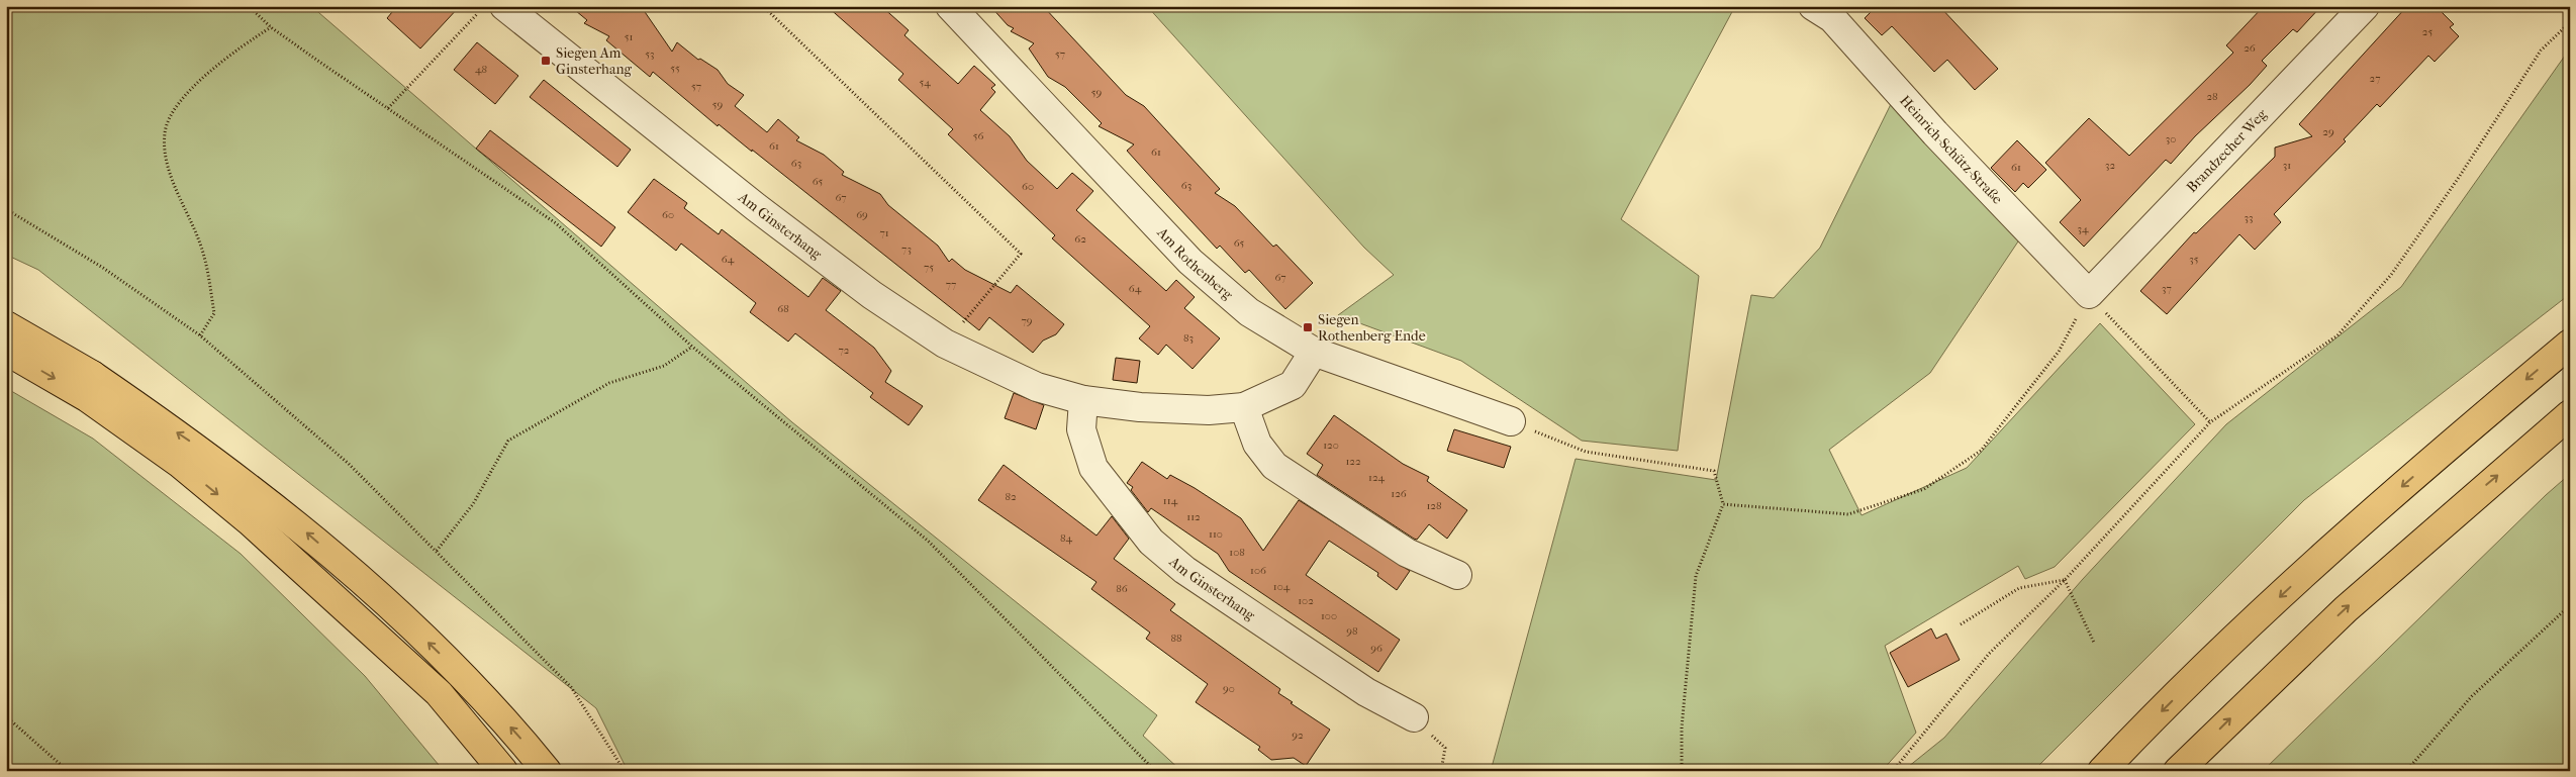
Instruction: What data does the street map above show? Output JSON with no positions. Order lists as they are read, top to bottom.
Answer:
{
  "streets": {
    "street": [
      "Heinrich-Schütz-Straße",
      "Brandzecher Weg",
      "Am Ginsterhang",
      "Am Rothenberg"
    ]
  },
  "crossings": [
    ["Heinrich-Schütz-Straße", "Brandzecher Weg"],
    ["Am Ginsterhang", "Am Rothenberg"]
  ],
  "places": {
    "transit": ["Siegen Am Ginsterhang", "Siegen Rothenberg Ende"]
  },
  "house_numbers": [
    "25",
    "51",
    "26",
    "53",
    "57",
    "55",
    "48",
    "27",
    "54",
    "57",
    "59",
    "28",
    "59",
    "29",
    "56",
    "30",
    "61",
    "61",
    "63",
    "32",
    "31",
    "61",
    "65",
    "63",
    "60",
    "67",
    "60",
    "69",
    "33",
    "34",
    "71",
    "62",
    "65",
    "73",
    "64",
    "35",
    "75",
    "67",
    "77",
    "64",
    "37",
    "68",
    "79",
    "83",
    "72",
    "120",
    "122",
    "124",
    "126",
    "82",
    "114",
    "128",
    "112",
    "110",
    "84",
    "108",
    "106",
    "104",
    "86",
    "102",
    "100",
    "98",
    "88",
    "96",
    "90",
    "92"
  ]
}
